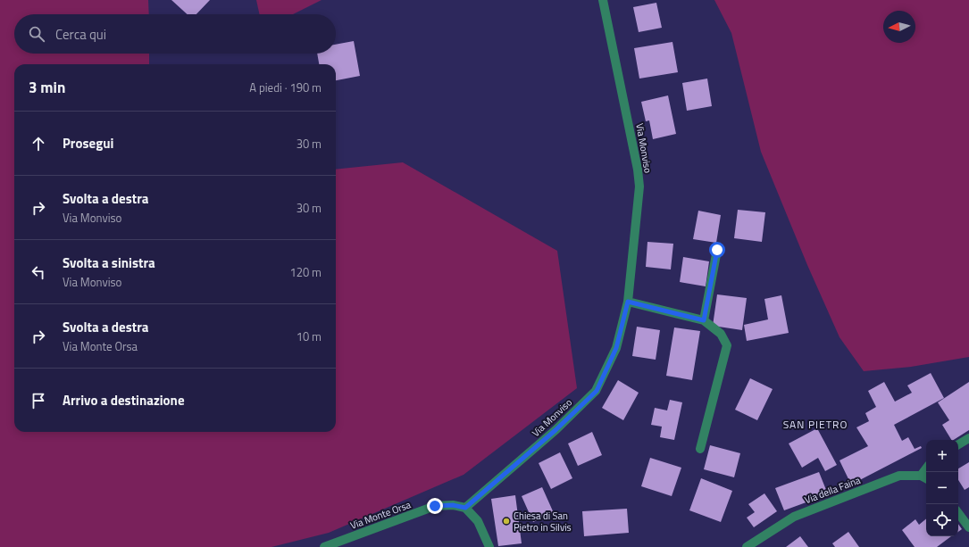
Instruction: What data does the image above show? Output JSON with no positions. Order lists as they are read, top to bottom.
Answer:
{
  "streets": {
    "street": ["Via Monviso", "Via della Faina", "Via Monte Orsa"]
  },
  "crossings": [
    ["Via Monviso", "Via Monte Orsa"]
  ],
  "districts": ["SAN PIETRO"],
  "places": ["Chiesa di San Pietro in Silvis"],
  "north": "left",
  "page": {
    "search": "Cerca qui",
    "heading": ["3 min", "A piedi · 190 m"],
    "list": [
      ["Prosegui", "30 m"],
      ["Svolta a destra", "Via Monviso", "30 m"],
      ["Svolta a sinistra", "Via Monviso", "120 m"],
      ["Svolta a destra", "Via Monte Orsa", "10 m"],
      "Arrivo a destinazione"
    ],
    "map_buttons": ["+", "−"]
  }
}
